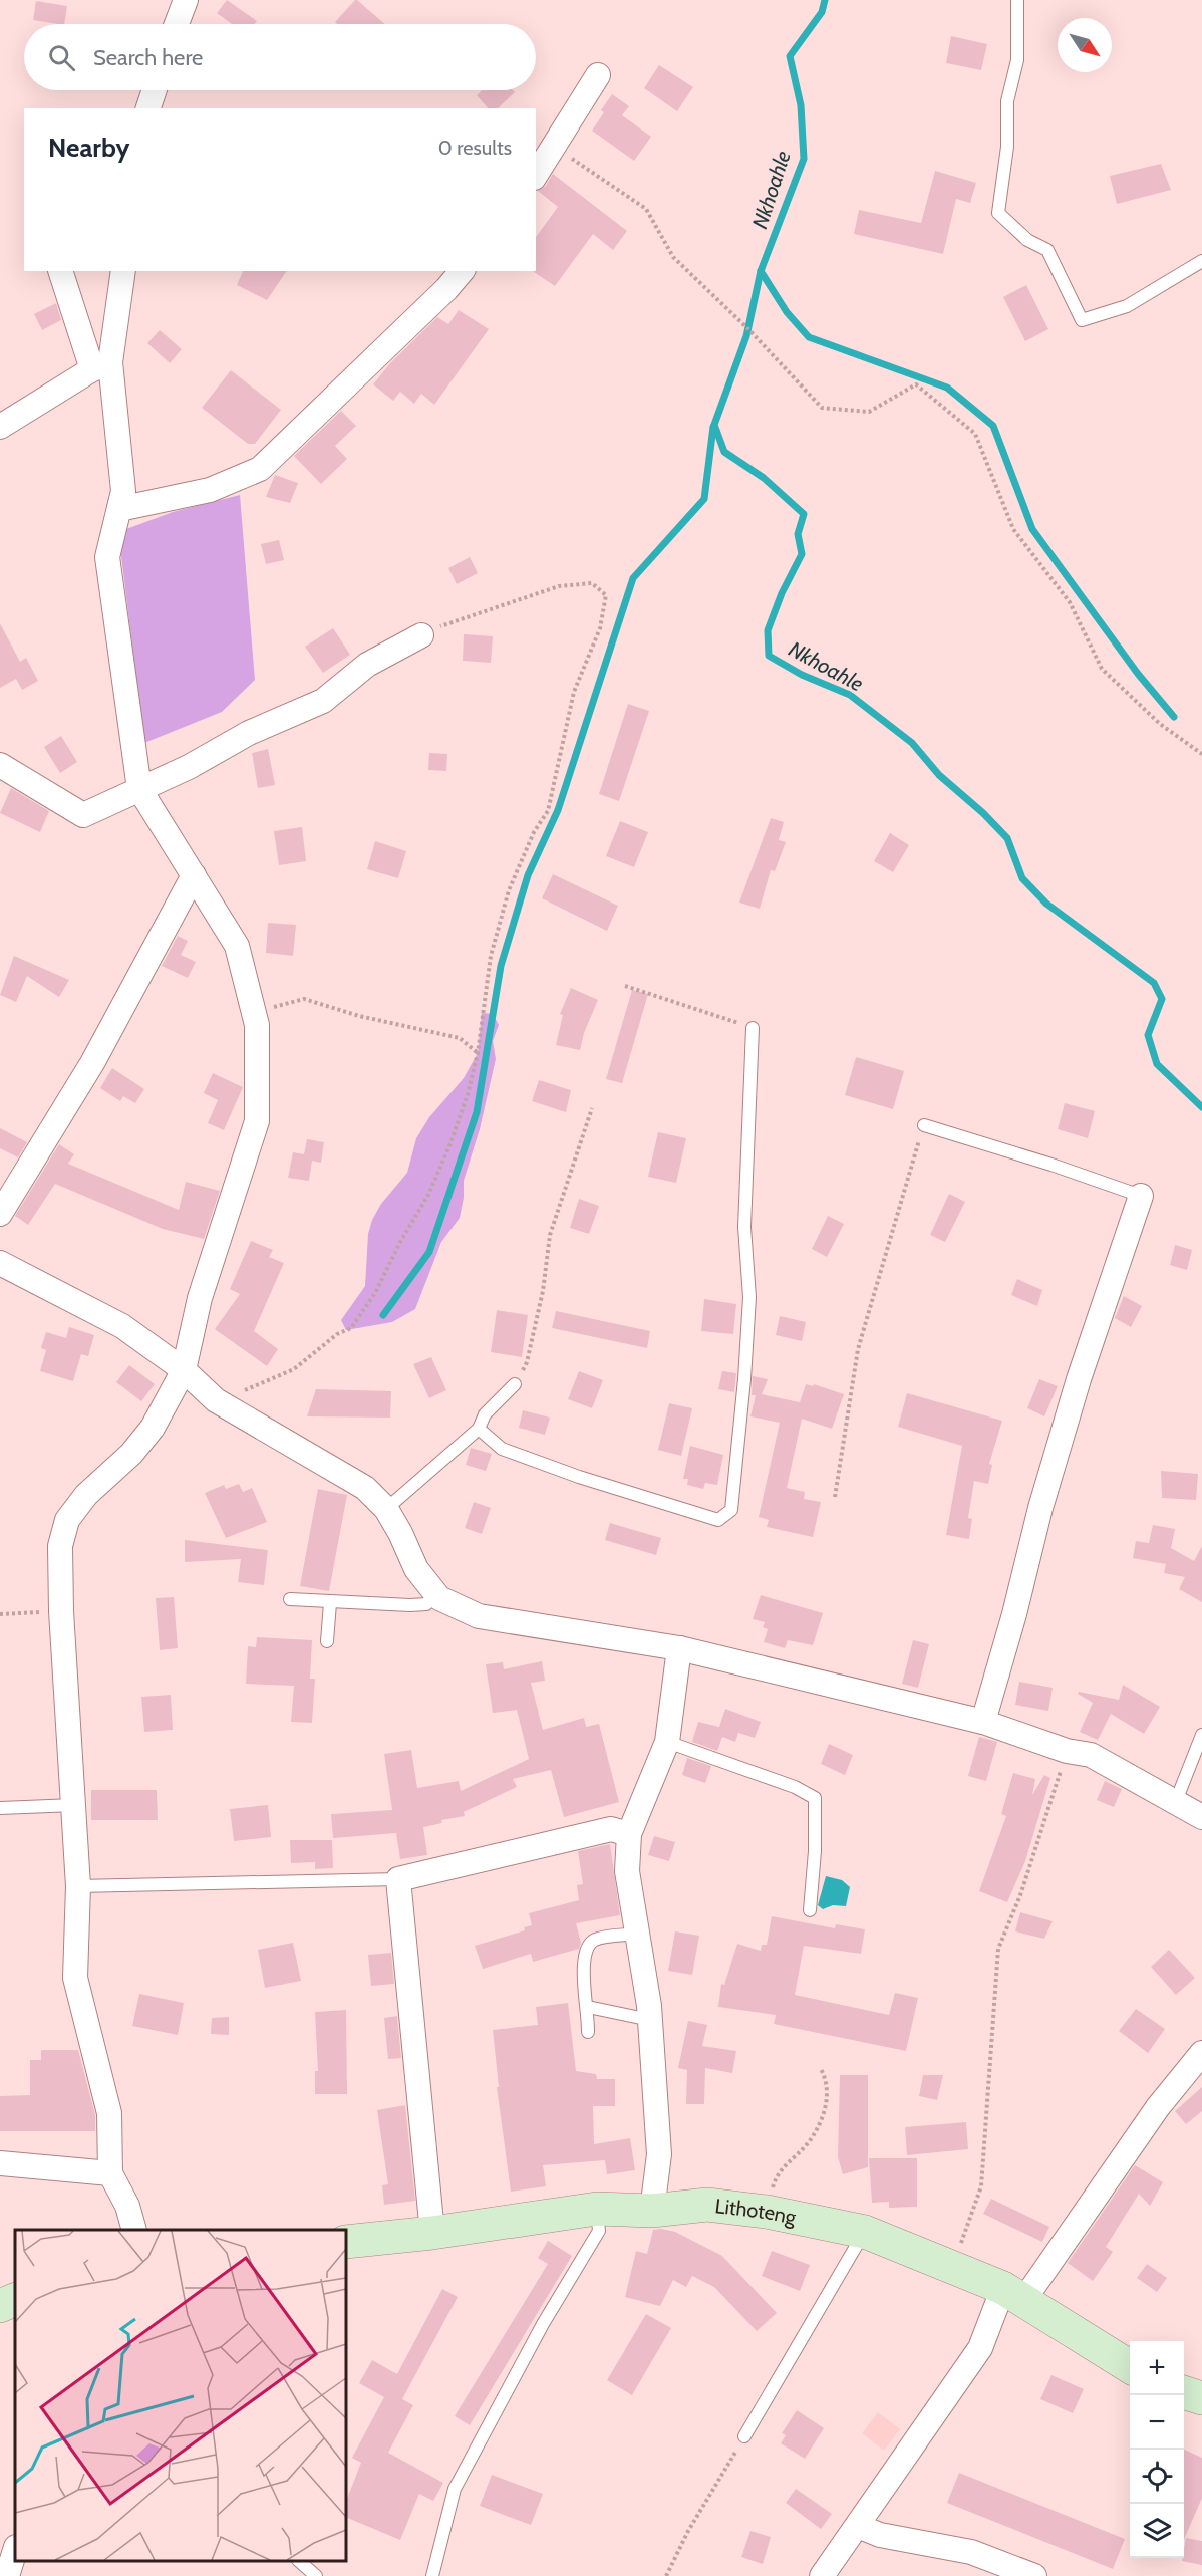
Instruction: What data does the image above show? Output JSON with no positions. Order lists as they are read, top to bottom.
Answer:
{
  "streets": {
    "main road": ["Lithoteng"]
  },
  "water": ["Nkhoahle"],
  "north": "bottom right",
  "page": {
    "search": "Search here",
    "heading": ["Nearby", "0 results"],
    "map_buttons": ["+", "−"]
  }
}
